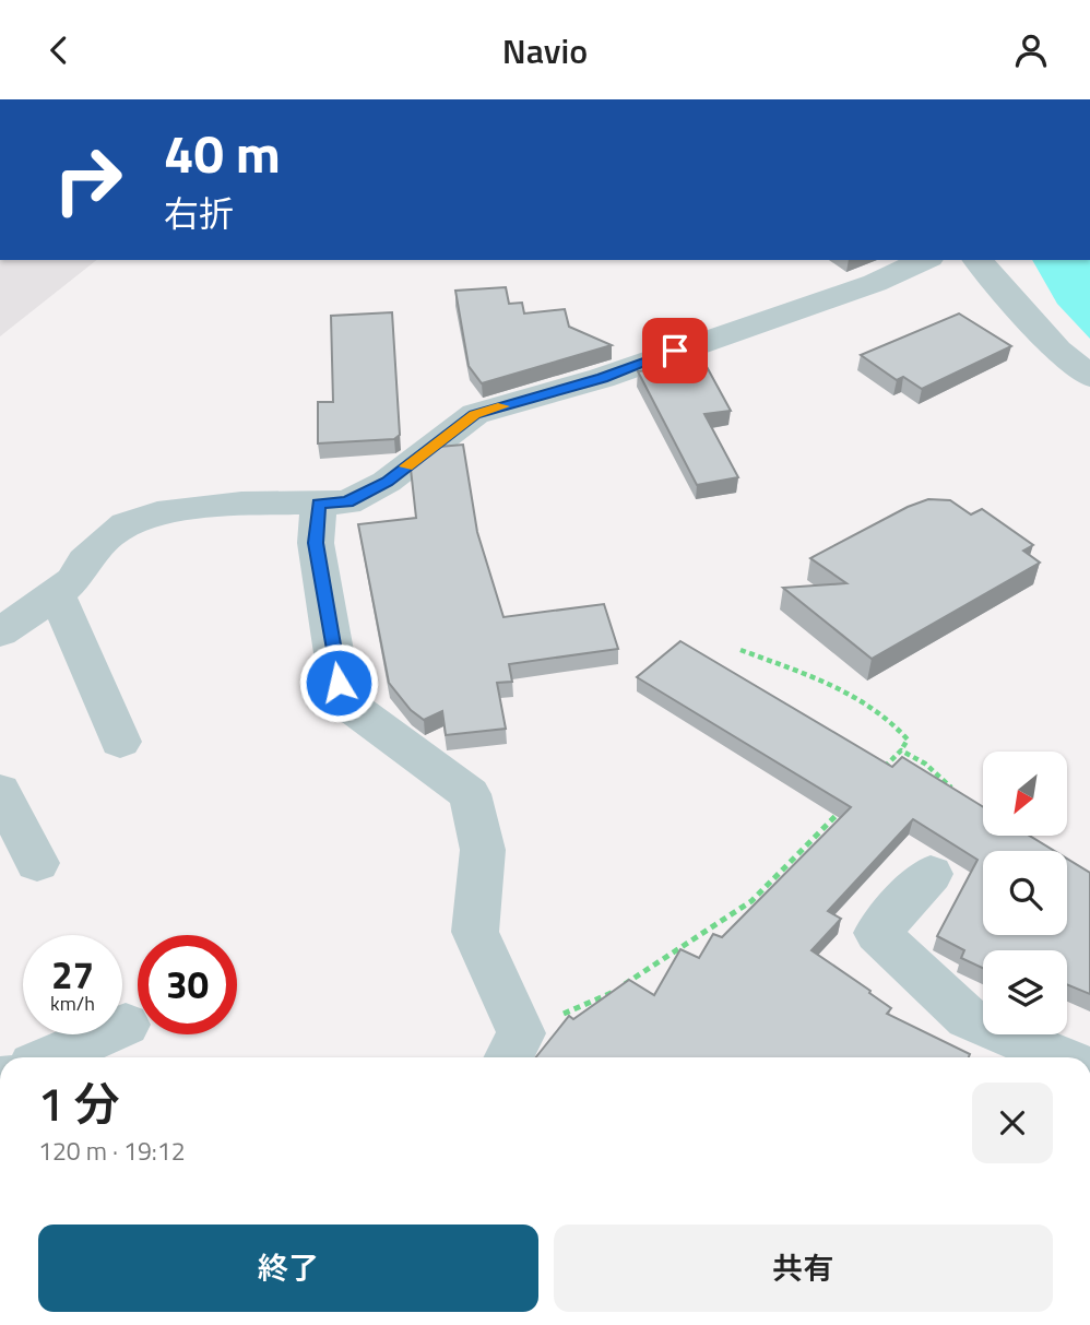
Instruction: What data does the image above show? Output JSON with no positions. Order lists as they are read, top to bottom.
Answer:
{
  "north": "bottom left",
  "page": {
    "header": "Navio",
    "turn": ["40 m", "右折"],
    "speed": "27 km/h",
    "limit": "30",
    "heading": ["1 分", "120 m · 19:12"],
    "buttons": ["終了", "共有"]
  }
}
